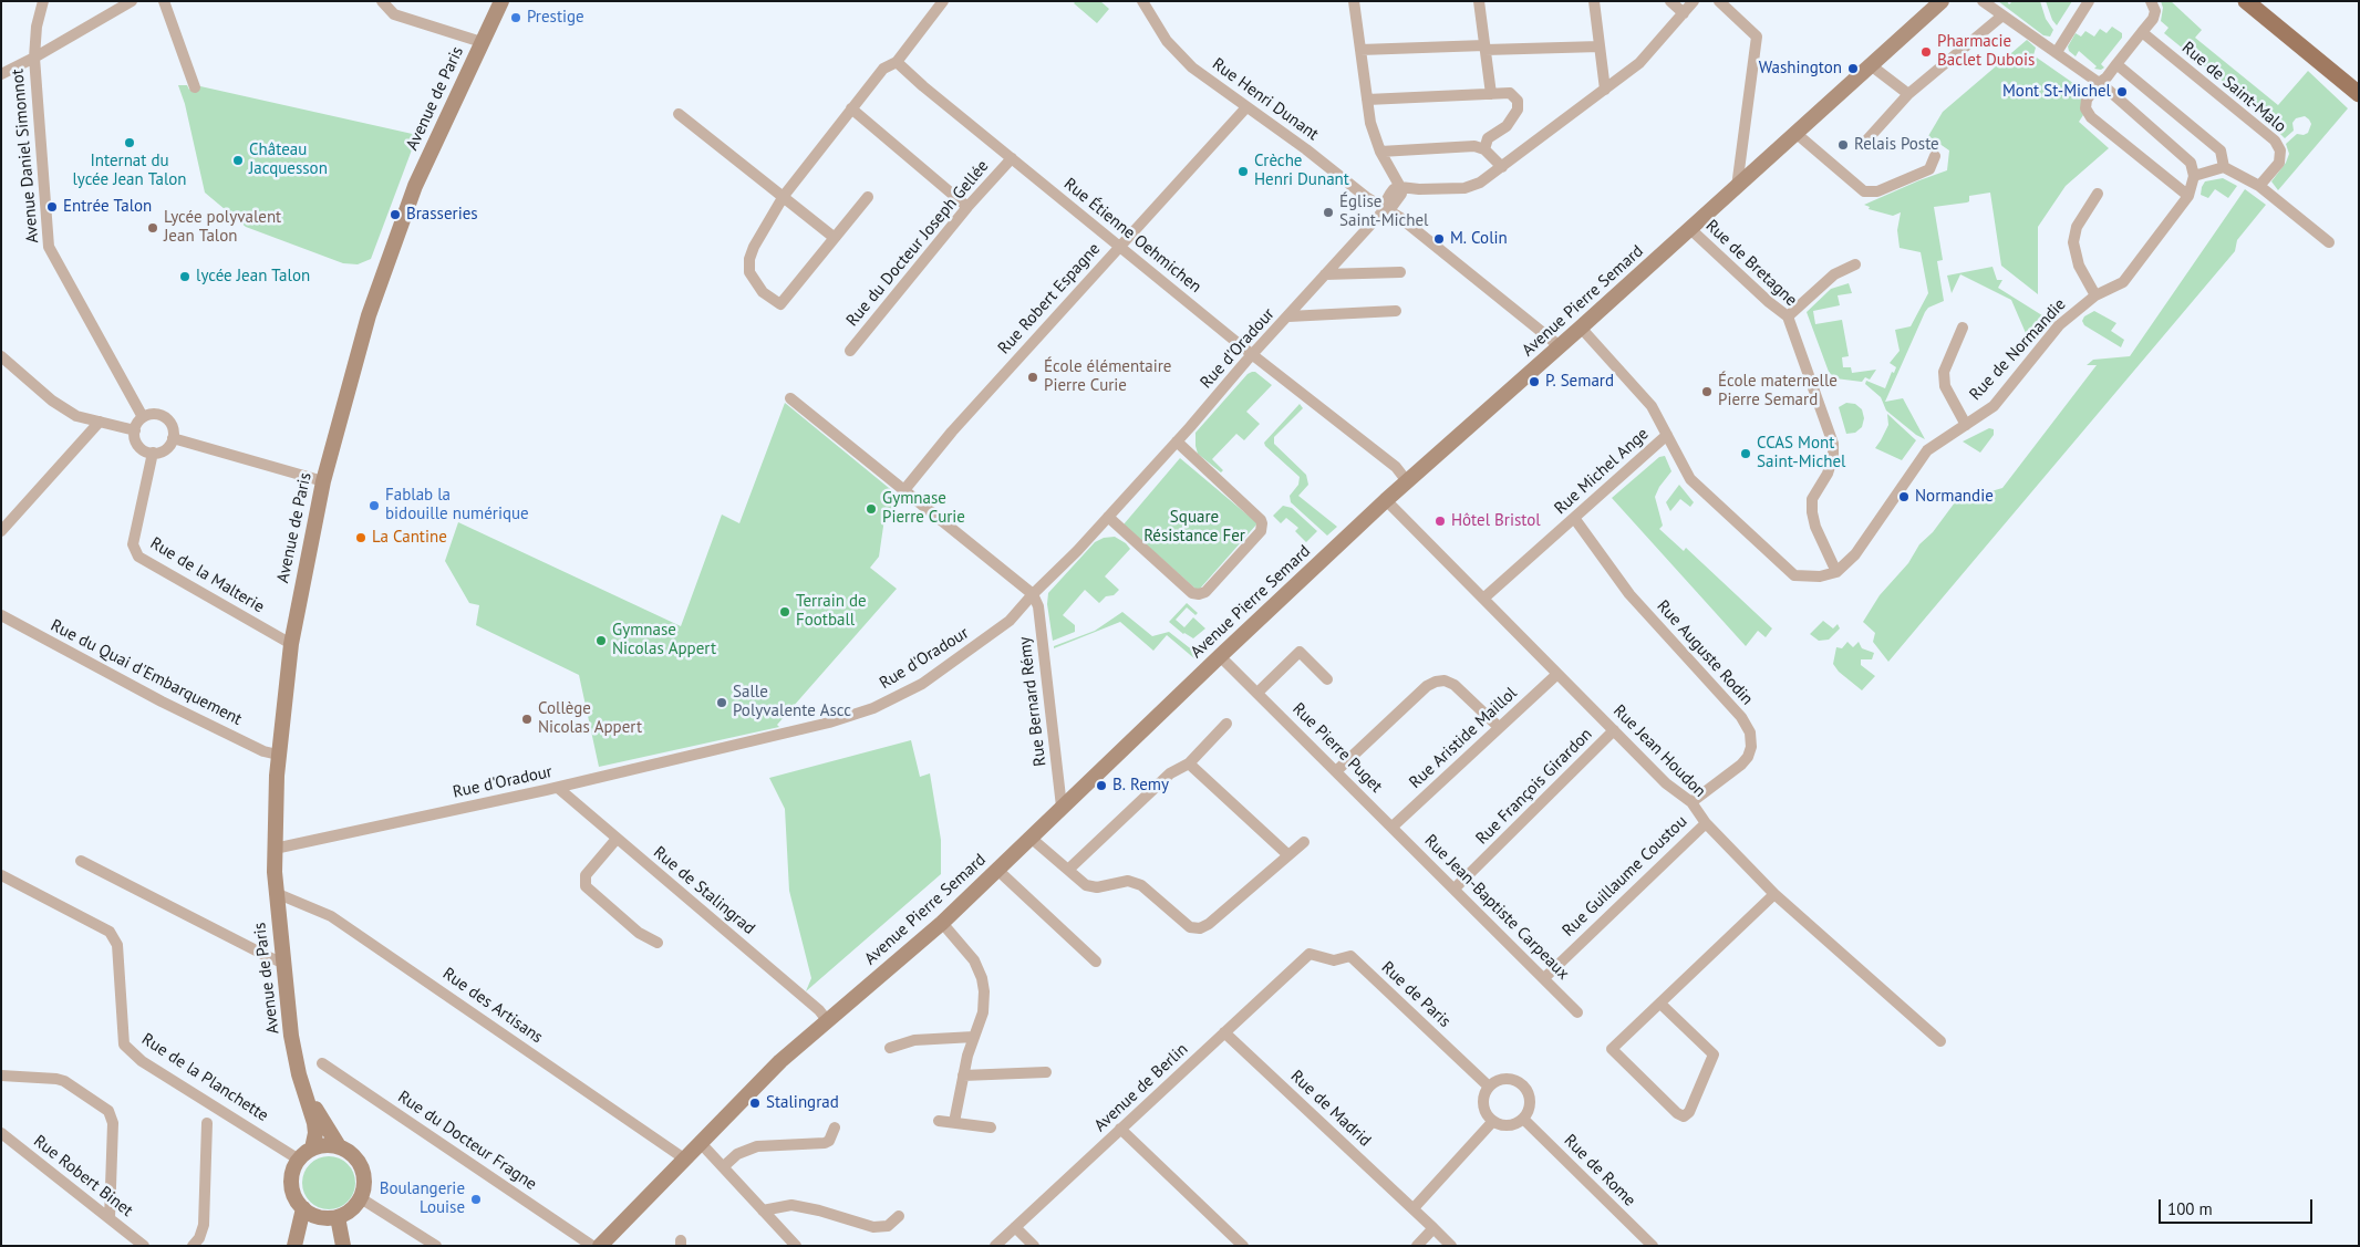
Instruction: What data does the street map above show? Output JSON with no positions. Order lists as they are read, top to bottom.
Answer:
{
  "streets": {
    "main road": ["Avenue de Paris", "Avenue Pierre Semard"],
    "street": [
      "Rue de Saint-Malo",
      "Rue Henri Dunant",
      "Avenue Daniel Simonnot",
      "Rue Étienne Oehmichen",
      "Rue du Docteur Joseph Gellée",
      "Rue de Bretagne",
      "Rue Robert Espagne",
      "Rue d'Oradour",
      "Rue de Normandie",
      "Rue Michel Ange",
      "Rue de la Malterie",
      "Rue Auguste Rodin",
      "Rue du Quai d'Embarquement",
      "Rue Bernard Rémy",
      "Rue Aristide Maillol",
      "Rue Pierre Puget",
      "Rue Jean Houdon",
      "Rue François Girardon",
      "Rue Guillaume Coustou",
      "Rue de Stalingrad",
      "Rue Jean-Baptiste Carpeaux",
      "Rue de Paris",
      "Rue des Artisans",
      "Rue de la Planchette",
      "Avenue de Berlin",
      "Rue de Madrid",
      "Rue du Docteur Fragne",
      "Rue de Rome",
      "Rue Robert Binet"
    ]
  },
  "crossings": [
    ["Avenue de Paris", "Rue d'Oradour"],
    ["Avenue de Paris", "Rue de la Malterie"],
    ["Avenue de Paris", "Rue du Quai d'Embarquement"],
    ["Avenue de Paris", "Rue des Artisans"],
    ["Avenue de Paris", "Rue de la Planchette"],
    ["Rue Henri Dunant", "Rue Robert Espagne"],
    ["Rue Henri Dunant", "Avenue Pierre Semard"],
    ["Rue Henri Dunant", "Rue d'Oradour"],
    ["Avenue Daniel Simonnot", "Rue de la Malterie"],
    ["Rue Étienne Oehmichen", "Rue du Docteur Joseph Gellée"],
    ["Rue Étienne Oehmichen", "Rue Robert Espagne"],
    ["Rue Étienne Oehmichen", "Avenue Pierre Semard"],
    ["Rue Étienne Oehmichen", "Rue d'Oradour"],
    ["Rue de Bretagne", "Avenue Pierre Semard"],
    ["Rue de Bretagne", "Rue de Normandie"],
    ["Avenue Pierre Semard", "Rue Bernard Rémy"],
    ["Avenue Pierre Semard", "Rue Pierre Puget"],
    ["Avenue Pierre Semard", "Rue Jean Houdon"],
    ["Avenue Pierre Semard", "Rue de Stalingrad"],
    ["Avenue Pierre Semard", "Rue des Artisans"],
    ["Rue d'Oradour", "Rue Bernard Rémy"],
    ["Rue d'Oradour", "Rue de Stalingrad"],
    ["Rue Michel Ange", "Rue Auguste Rodin"],
    ["Rue Michel Ange", "Rue Jean Houdon"],
    ["Rue Auguste Rodin", "Rue Jean Houdon"],
    ["Rue Aristide Maillol", "Rue Pierre Puget"],
    ["Rue Aristide Maillol", "Rue Jean Houdon"],
    ["Rue Aristide Maillol", "Rue Jean-Baptiste Carpeaux"],
    ["Rue Pierre Puget", "Rue Jean-Baptiste Carpeaux"],
    ["Rue Jean Houdon", "Rue François Girardon"],
    ["Rue Jean Houdon", "Rue Guillaume Coustou"],
    ["Rue François Girardon", "Rue Jean-Baptiste Carpeaux"],
    ["Rue Guillaume Coustou", "Rue Jean-Baptiste Carpeaux"],
    ["Rue de Paris", "Avenue de Berlin"],
    ["Rue de Paris", "Rue de Rome"],
    ["Avenue de Berlin", "Rue de Madrid"]
  ],
  "parks": ["Square Résistance Fer"],
  "places": [
    "Prestige",
    "Pharmacie Baclet Dubois",
    "Washington",
    "Mont St-Michel",
    "Internat du lycée Jean Talon",
    "Relais Poste",
    "Château Jacquesson",
    "Crèche Henri Dunant",
    "Entrée Talon",
    "Église Saint-Michel",
    "Brasseries",
    "Lycée polyvalent Jean Talon",
    "M. Colin",
    "lycée Jean Talon",
    "École élémentaire Pierre Curie",
    "P. Semard",
    "École maternelle Pierre Semard",
    "CCAS Mont Saint-Michel",
    "Normandie",
    "Fablab la bidouille numérique",
    "Gymnase Pierre Curie",
    "Hôtel Bristol",
    "La Cantine",
    "Terrain de Football",
    "Gymnase Nicolas Appert",
    "Salle Polyvalente Ascc",
    "Collège Nicolas Appert",
    "B. Remy",
    "Stalingrad",
    "Boulangerie Louise"
  ],
  "scale_bar": "100 m"
}
